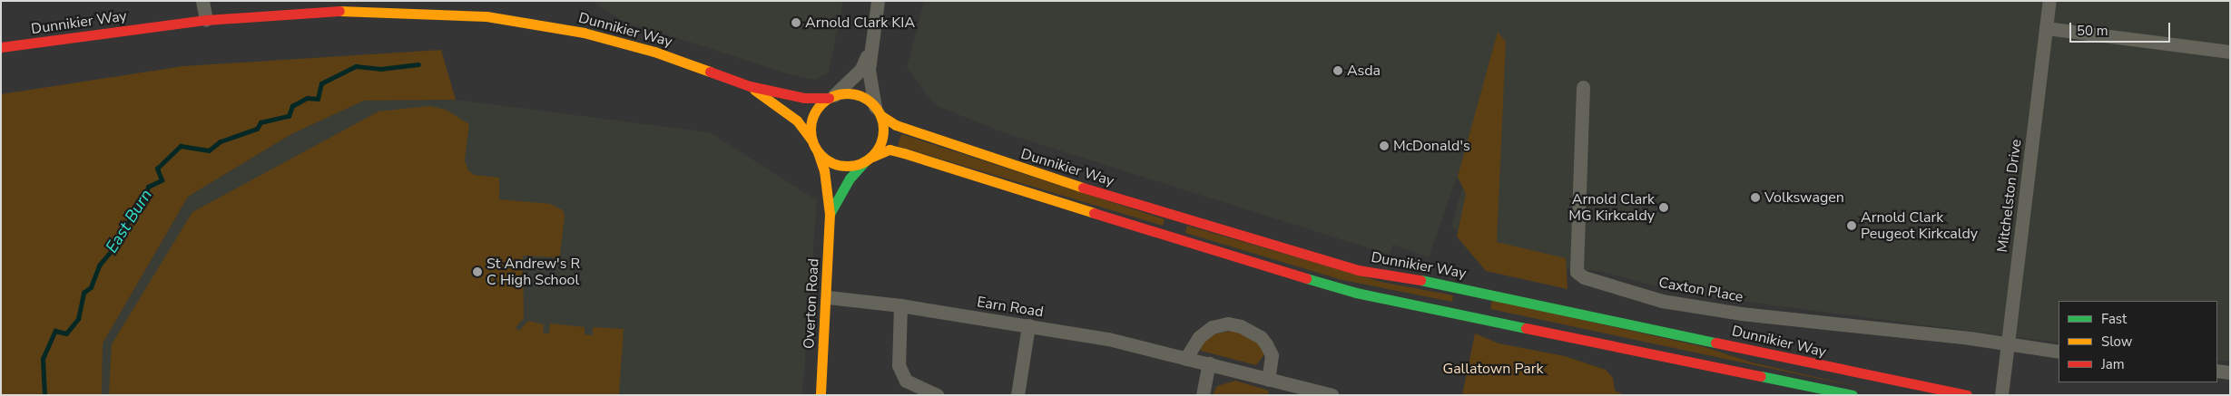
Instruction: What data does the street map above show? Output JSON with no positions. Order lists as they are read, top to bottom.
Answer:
{
  "streets": {
    "main road": ["Dunnikier Way", "Overton Road"],
    "street": ["Mitchelston Drive", "Caxton Place", "Earn Road"]
  },
  "crossings": [
    ["Dunnikier Way", "Overton Road"],
    ["Mitchelston Drive", "Caxton Place"],
    ["Overton Road", "Earn Road"]
  ],
  "water": ["East Burn"],
  "parks": ["Gallatown Park"],
  "places": [
    "Arnold Clark KIA",
    "Asda",
    "McDonald's",
    "Volkswagen",
    "Arnold Clark MG Kirkcaldy",
    "Arnold Clark Peugeot Kirkcaldy",
    "St Andrew's R C High School"
  ],
  "legend": ["Fast", "Slow", "Jam"],
  "scale_bar": "50 m"
}
